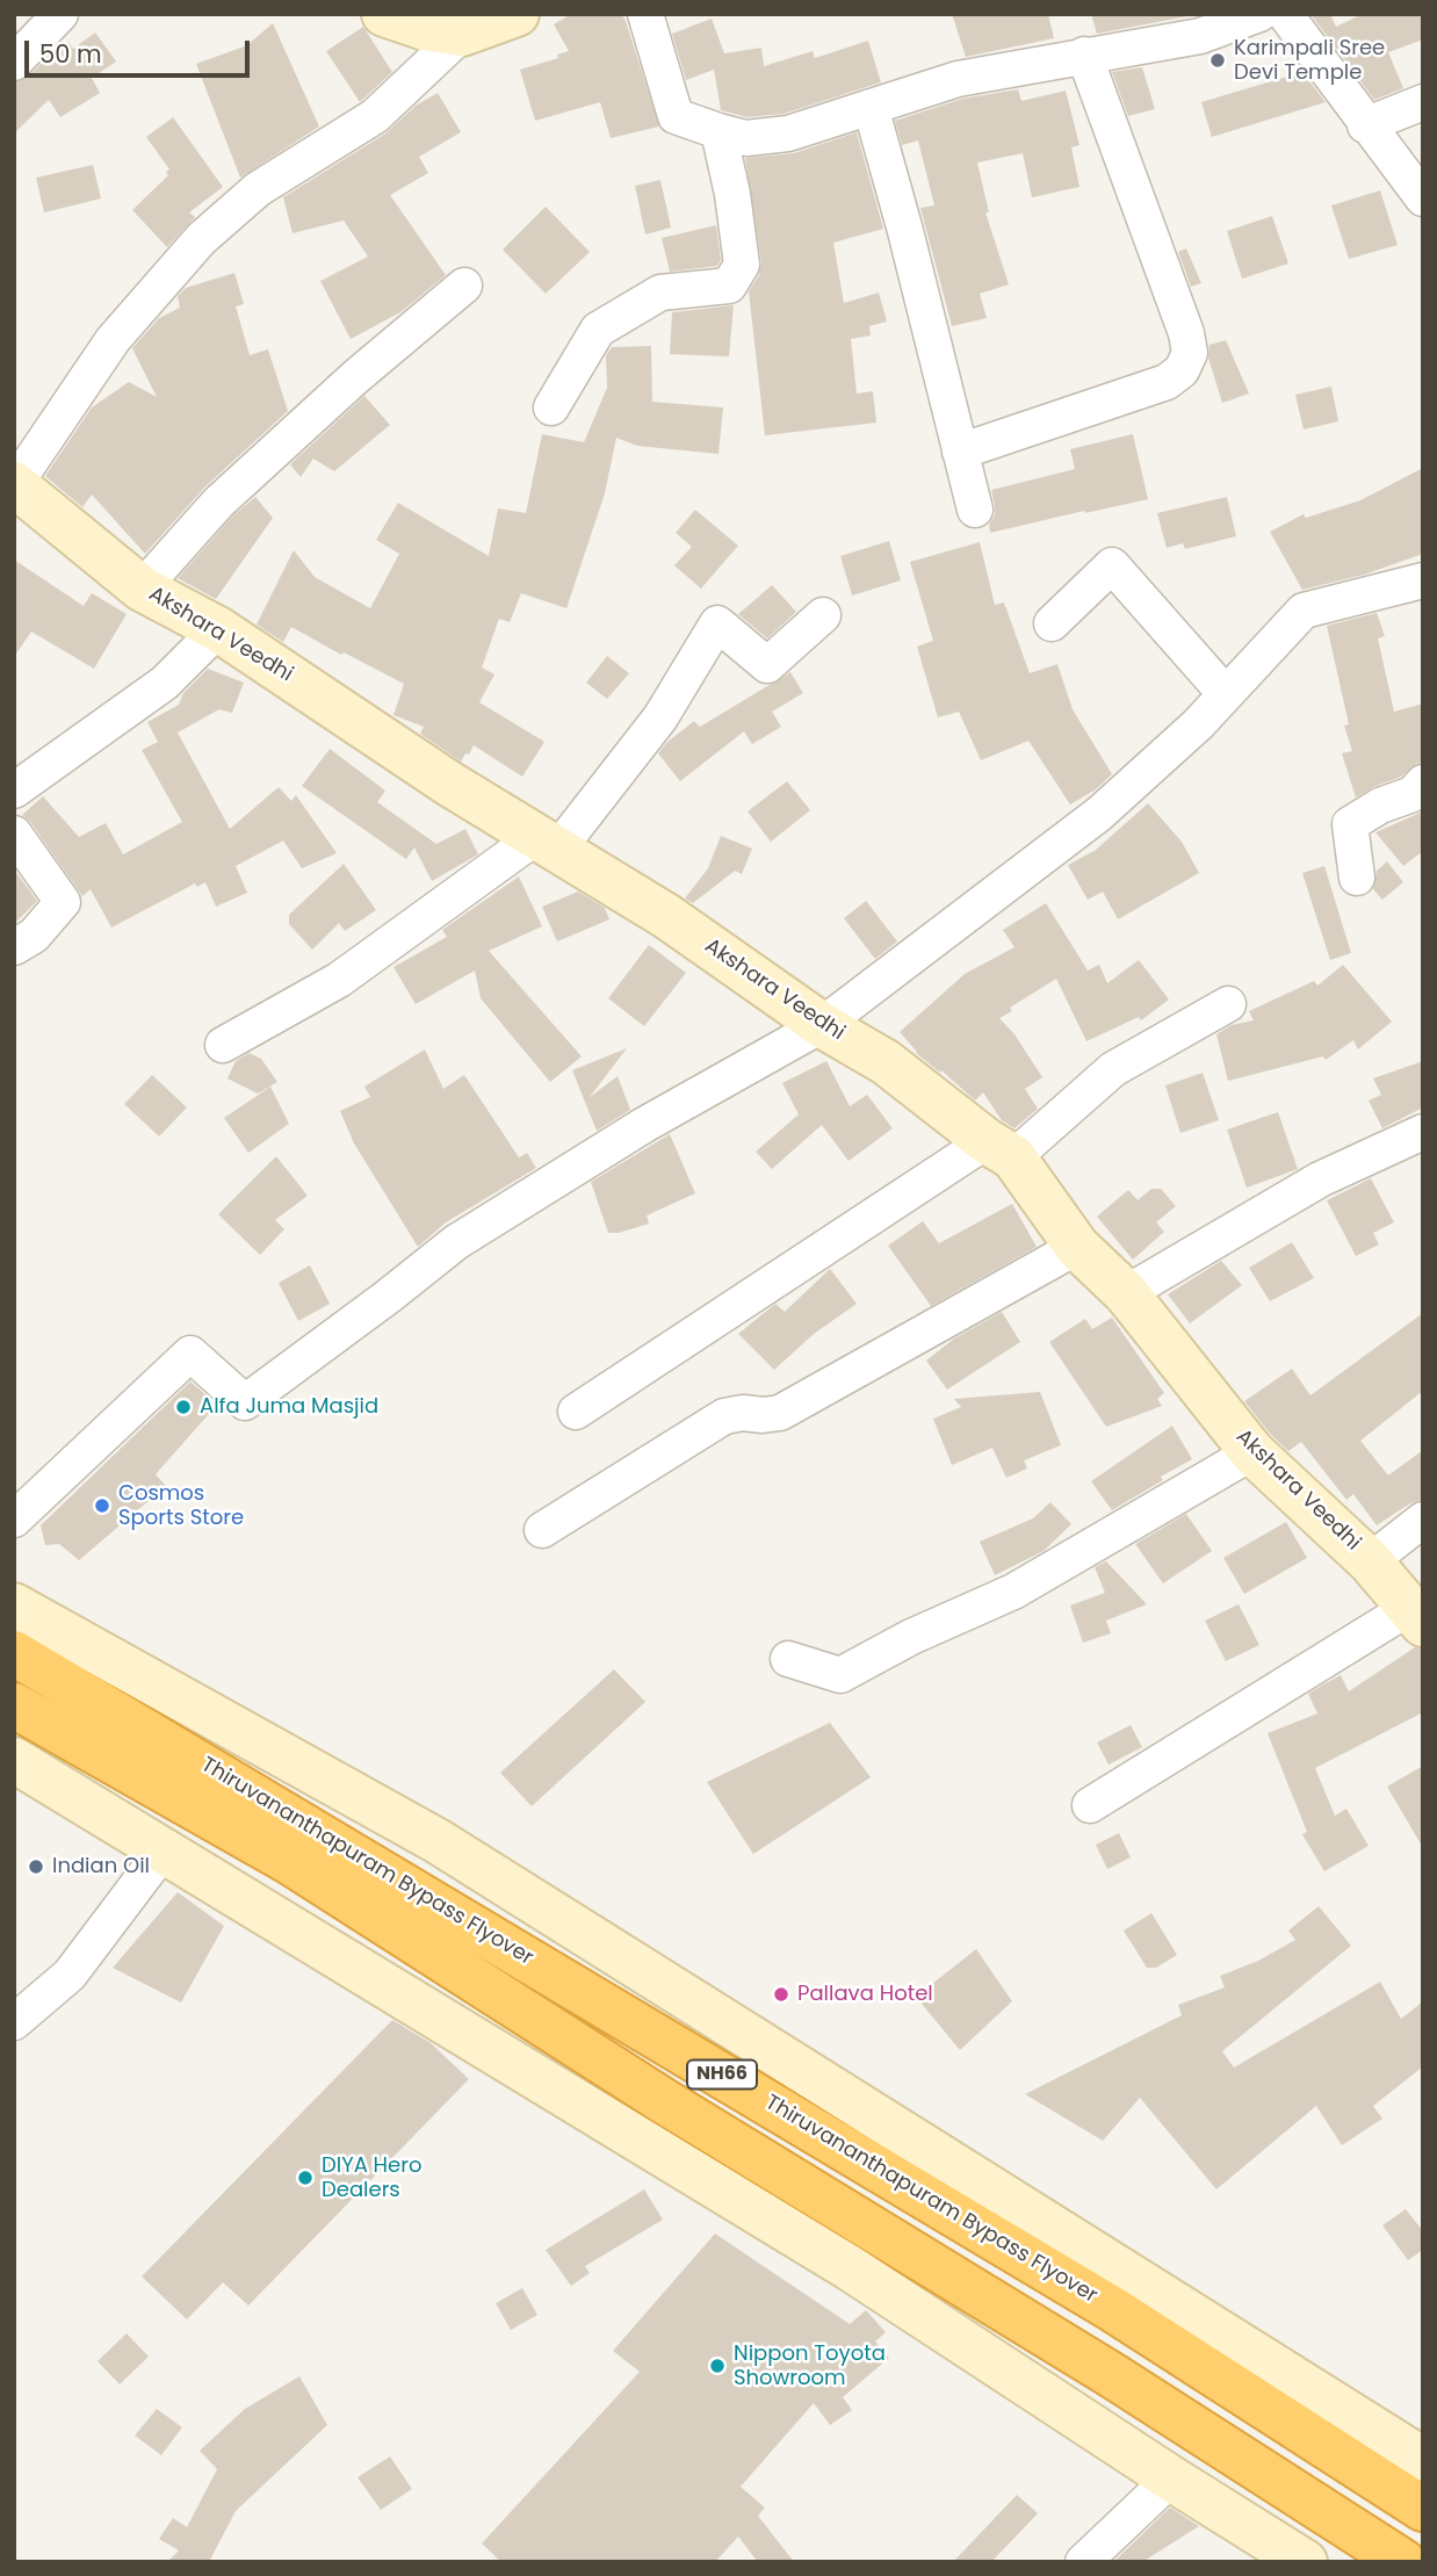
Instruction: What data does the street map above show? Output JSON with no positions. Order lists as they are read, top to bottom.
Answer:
{
  "streets": {
    "highway": ["Thiruvananthapuram Bypass Flyover", "NH66"],
    "street": ["Akshara Veedhi"]
  },
  "places": [
    "Karimpali Sree Devi Temple",
    "Alfa Juma Masjid",
    "Cosmos Sports Store",
    "Indian Oil",
    "Pallava Hotel",
    "DIYA Hero Dealers",
    "Nippon Toyota Showroom"
  ],
  "scale_bar": "50 m"
}
